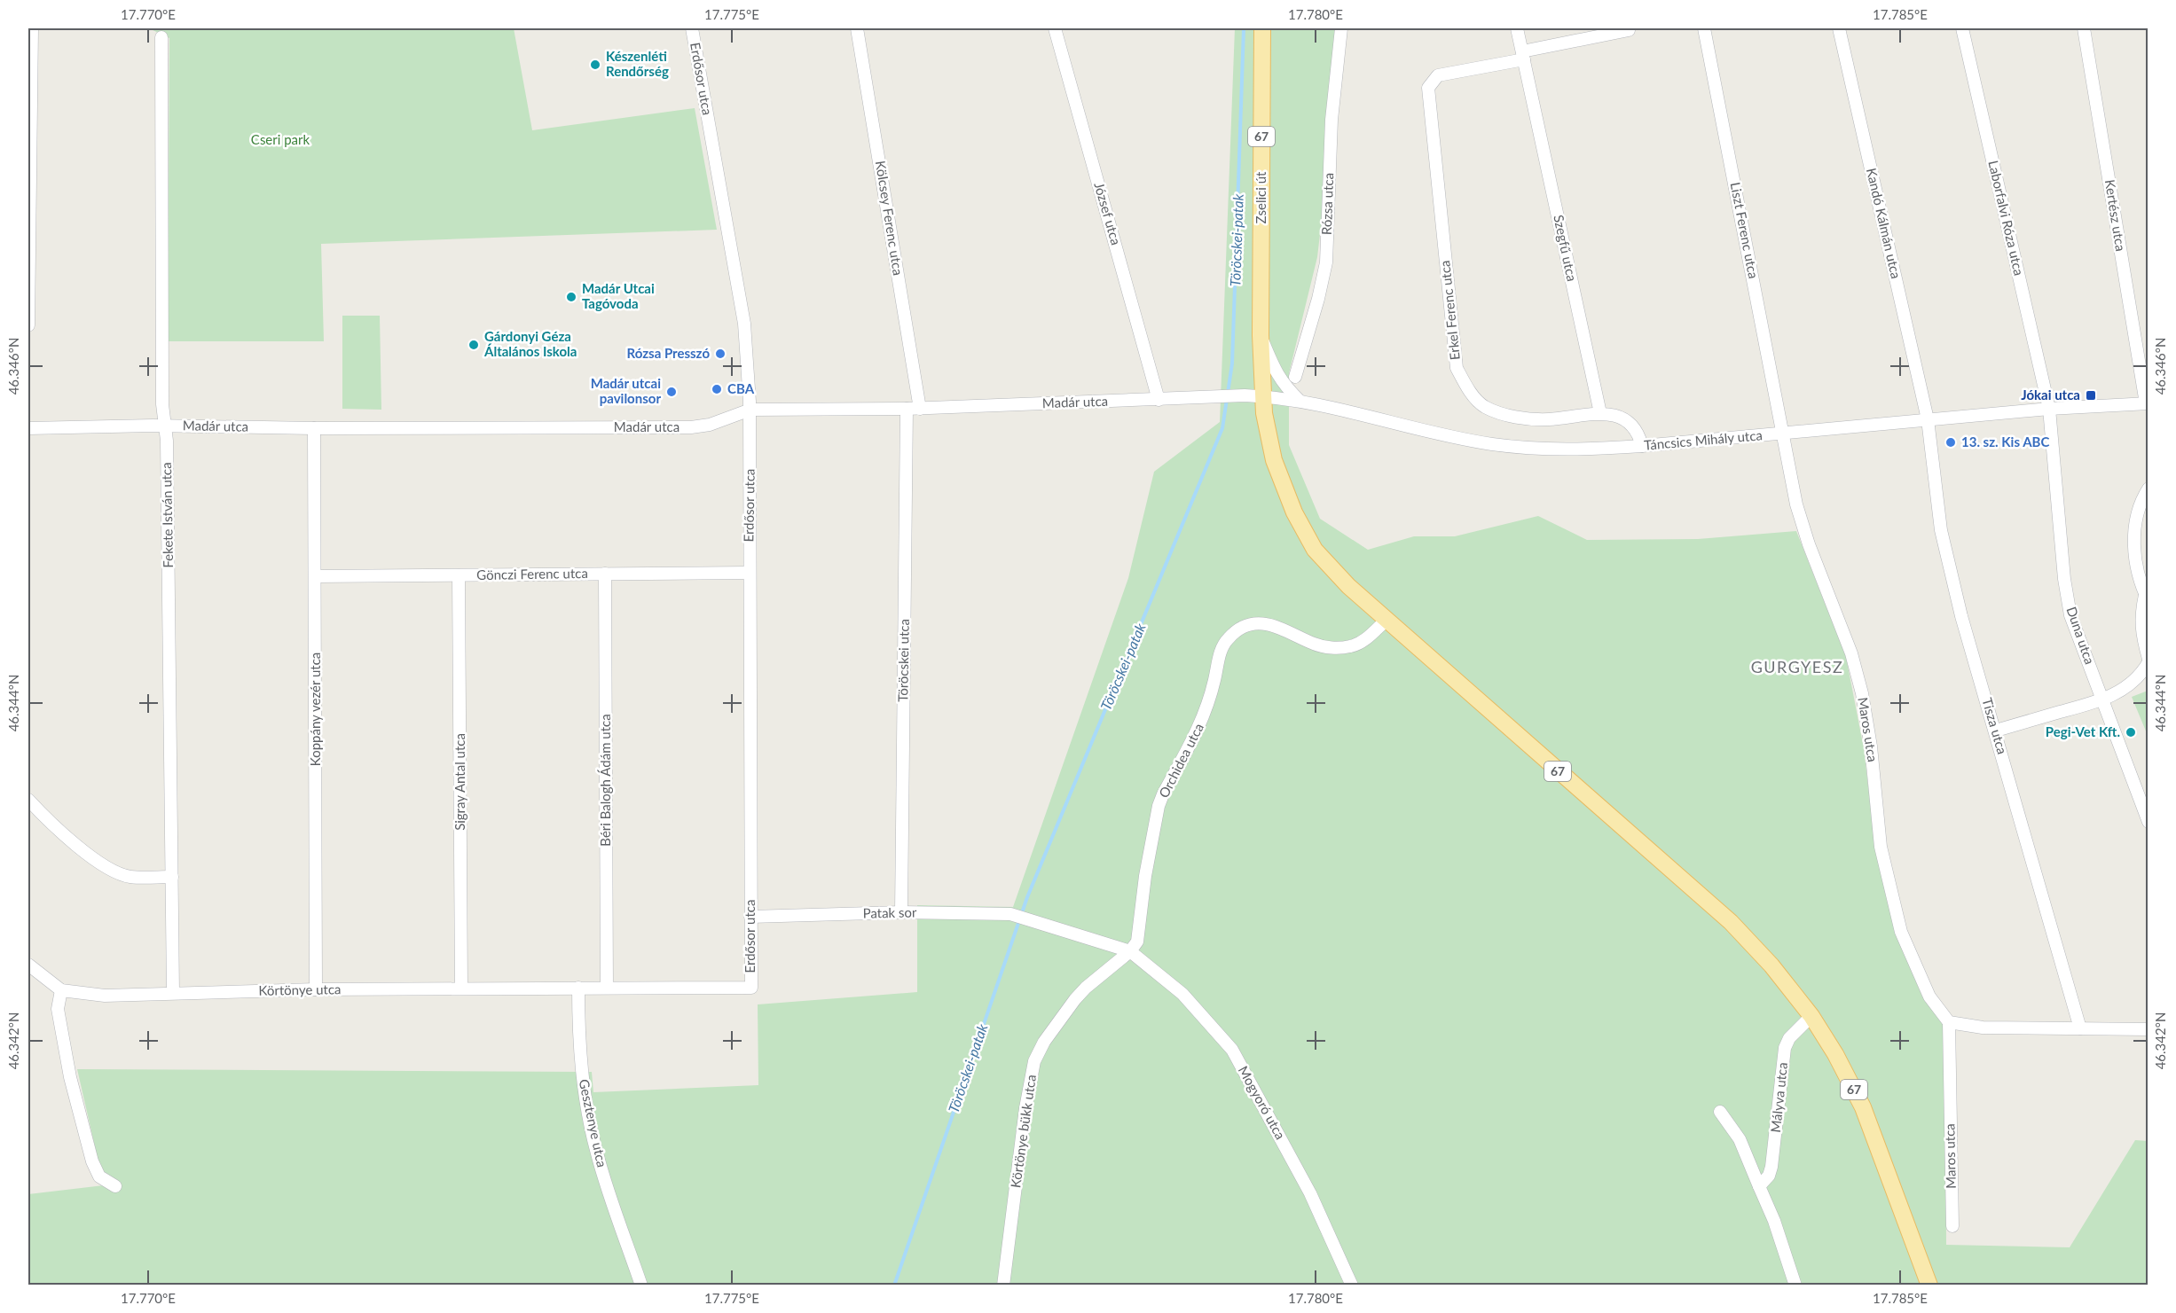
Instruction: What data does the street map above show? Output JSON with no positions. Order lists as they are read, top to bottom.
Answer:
{
  "streets": {
    "main road": ["67", "Zselici út"],
    "street": [
      "Erdősor utca",
      "Rózsa utca",
      "József utca",
      "Kertész utca",
      "Kölcsey Ferenc utca",
      "Laborfalvi Róza utca",
      "Kandó Kálmán utca",
      "Liszt Ferenc utca",
      "Szegfű utca",
      "Erkel Ferenc utca",
      "Madár utca",
      "Táncsics Mihály utca",
      "Fekete István utca",
      "Gönczi Ferenc utca",
      "Duna utca",
      "Töröcskei utca",
      "Koppány vezér utca",
      "Tisza utca",
      "Maros utca",
      "Orchidea utca",
      "Béri Balogh Ádám utca",
      "Sigray Antal utca",
      "Patak sor",
      "Körtönye utca",
      "Mályva utca",
      "Mogyoró utca",
      "Gesztenye utca",
      "Körtönye bükk utca"
    ]
  },
  "crossings": [
    ["Erdősor utca", "Madár utca"],
    ["Erdősor utca", "Gönczi Ferenc utca"],
    ["Erdősor utca", "Patak sor"],
    ["Erdősor utca", "Körtönye utca"],
    ["67", "Zselici út"],
    ["67", "Madár utca"],
    ["67", "Táncsics Mihály utca"],
    ["67", "Orchidea utca"],
    ["67", "Mályva utca"],
    ["József utca", "Madár utca"],
    ["Kertész utca", "Táncsics Mihály utca"],
    ["Kölcsey Ferenc utca", "Madár utca"],
    ["Laborfalvi Róza utca", "Táncsics Mihály utca"],
    ["Laborfalvi Róza utca", "Duna utca"],
    ["Kandó Kálmán utca", "Táncsics Mihály utca"],
    ["Kandó Kálmán utca", "Tisza utca"],
    ["Liszt Ferenc utca", "Táncsics Mihály utca"],
    ["Liszt Ferenc utca", "Maros utca"],
    ["Szegfű utca", "Erkel Ferenc utca"],
    ["Madár utca", "Táncsics Mihály utca"],
    ["Madár utca", "Fekete István utca"],
    ["Madár utca", "Töröcskei utca"],
    ["Madár utca", "Koppány vezér utca"],
    ["Táncsics Mihály utca", "Duna utca"],
    ["Táncsics Mihály utca", "Tisza utca"],
    ["Táncsics Mihály utca", "Maros utca"],
    ["Fekete István utca", "Körtönye utca"],
    ["Gönczi Ferenc utca", "Koppány vezér utca"],
    ["Gönczi Ferenc utca", "Béri Balogh Ádám utca"],
    ["Gönczi Ferenc utca", "Sigray Antal utca"],
    ["Töröcskei utca", "Patak sor"],
    ["Koppány vezér utca", "Körtönye utca"],
    ["Orchidea utca", "Patak sor"],
    ["Orchidea utca", "Mogyoró utca"],
    ["Orchidea utca", "Körtönye bükk utca"],
    ["Béri Balogh Ádám utca", "Körtönye utca"],
    ["Sigray Antal utca", "Körtönye utca"],
    ["Patak sor", "Mogyoró utca"],
    ["Patak sor", "Körtönye bükk utca"],
    ["Körtönye utca", "Gesztenye utca"],
    ["Mogyoró utca", "Körtönye bükk utca"]
  ],
  "districts": ["GURGYESZ"],
  "water": ["Töröcskei-patak"],
  "parks": ["Cseri park"],
  "places": {
    "other": [
      "Készenléti Rendőrség",
      "Madár Utcai Tagóvoda",
      "Gárdonyi Géza Általános Iskola",
      "Rózsa Presszó",
      "CBA",
      "Madár utcai pavilonsor",
      "13. sz. Kis ABC",
      "Pegi-Vet Kft."
    ],
    "transit": ["Jókai utca"]
  },
  "coordinates": [
    "17.770°E",
    "17.775°E",
    "17.780°E",
    "17.785°E",
    "46.346°N",
    "46.344°N",
    "46.342°N"
  ]
}
